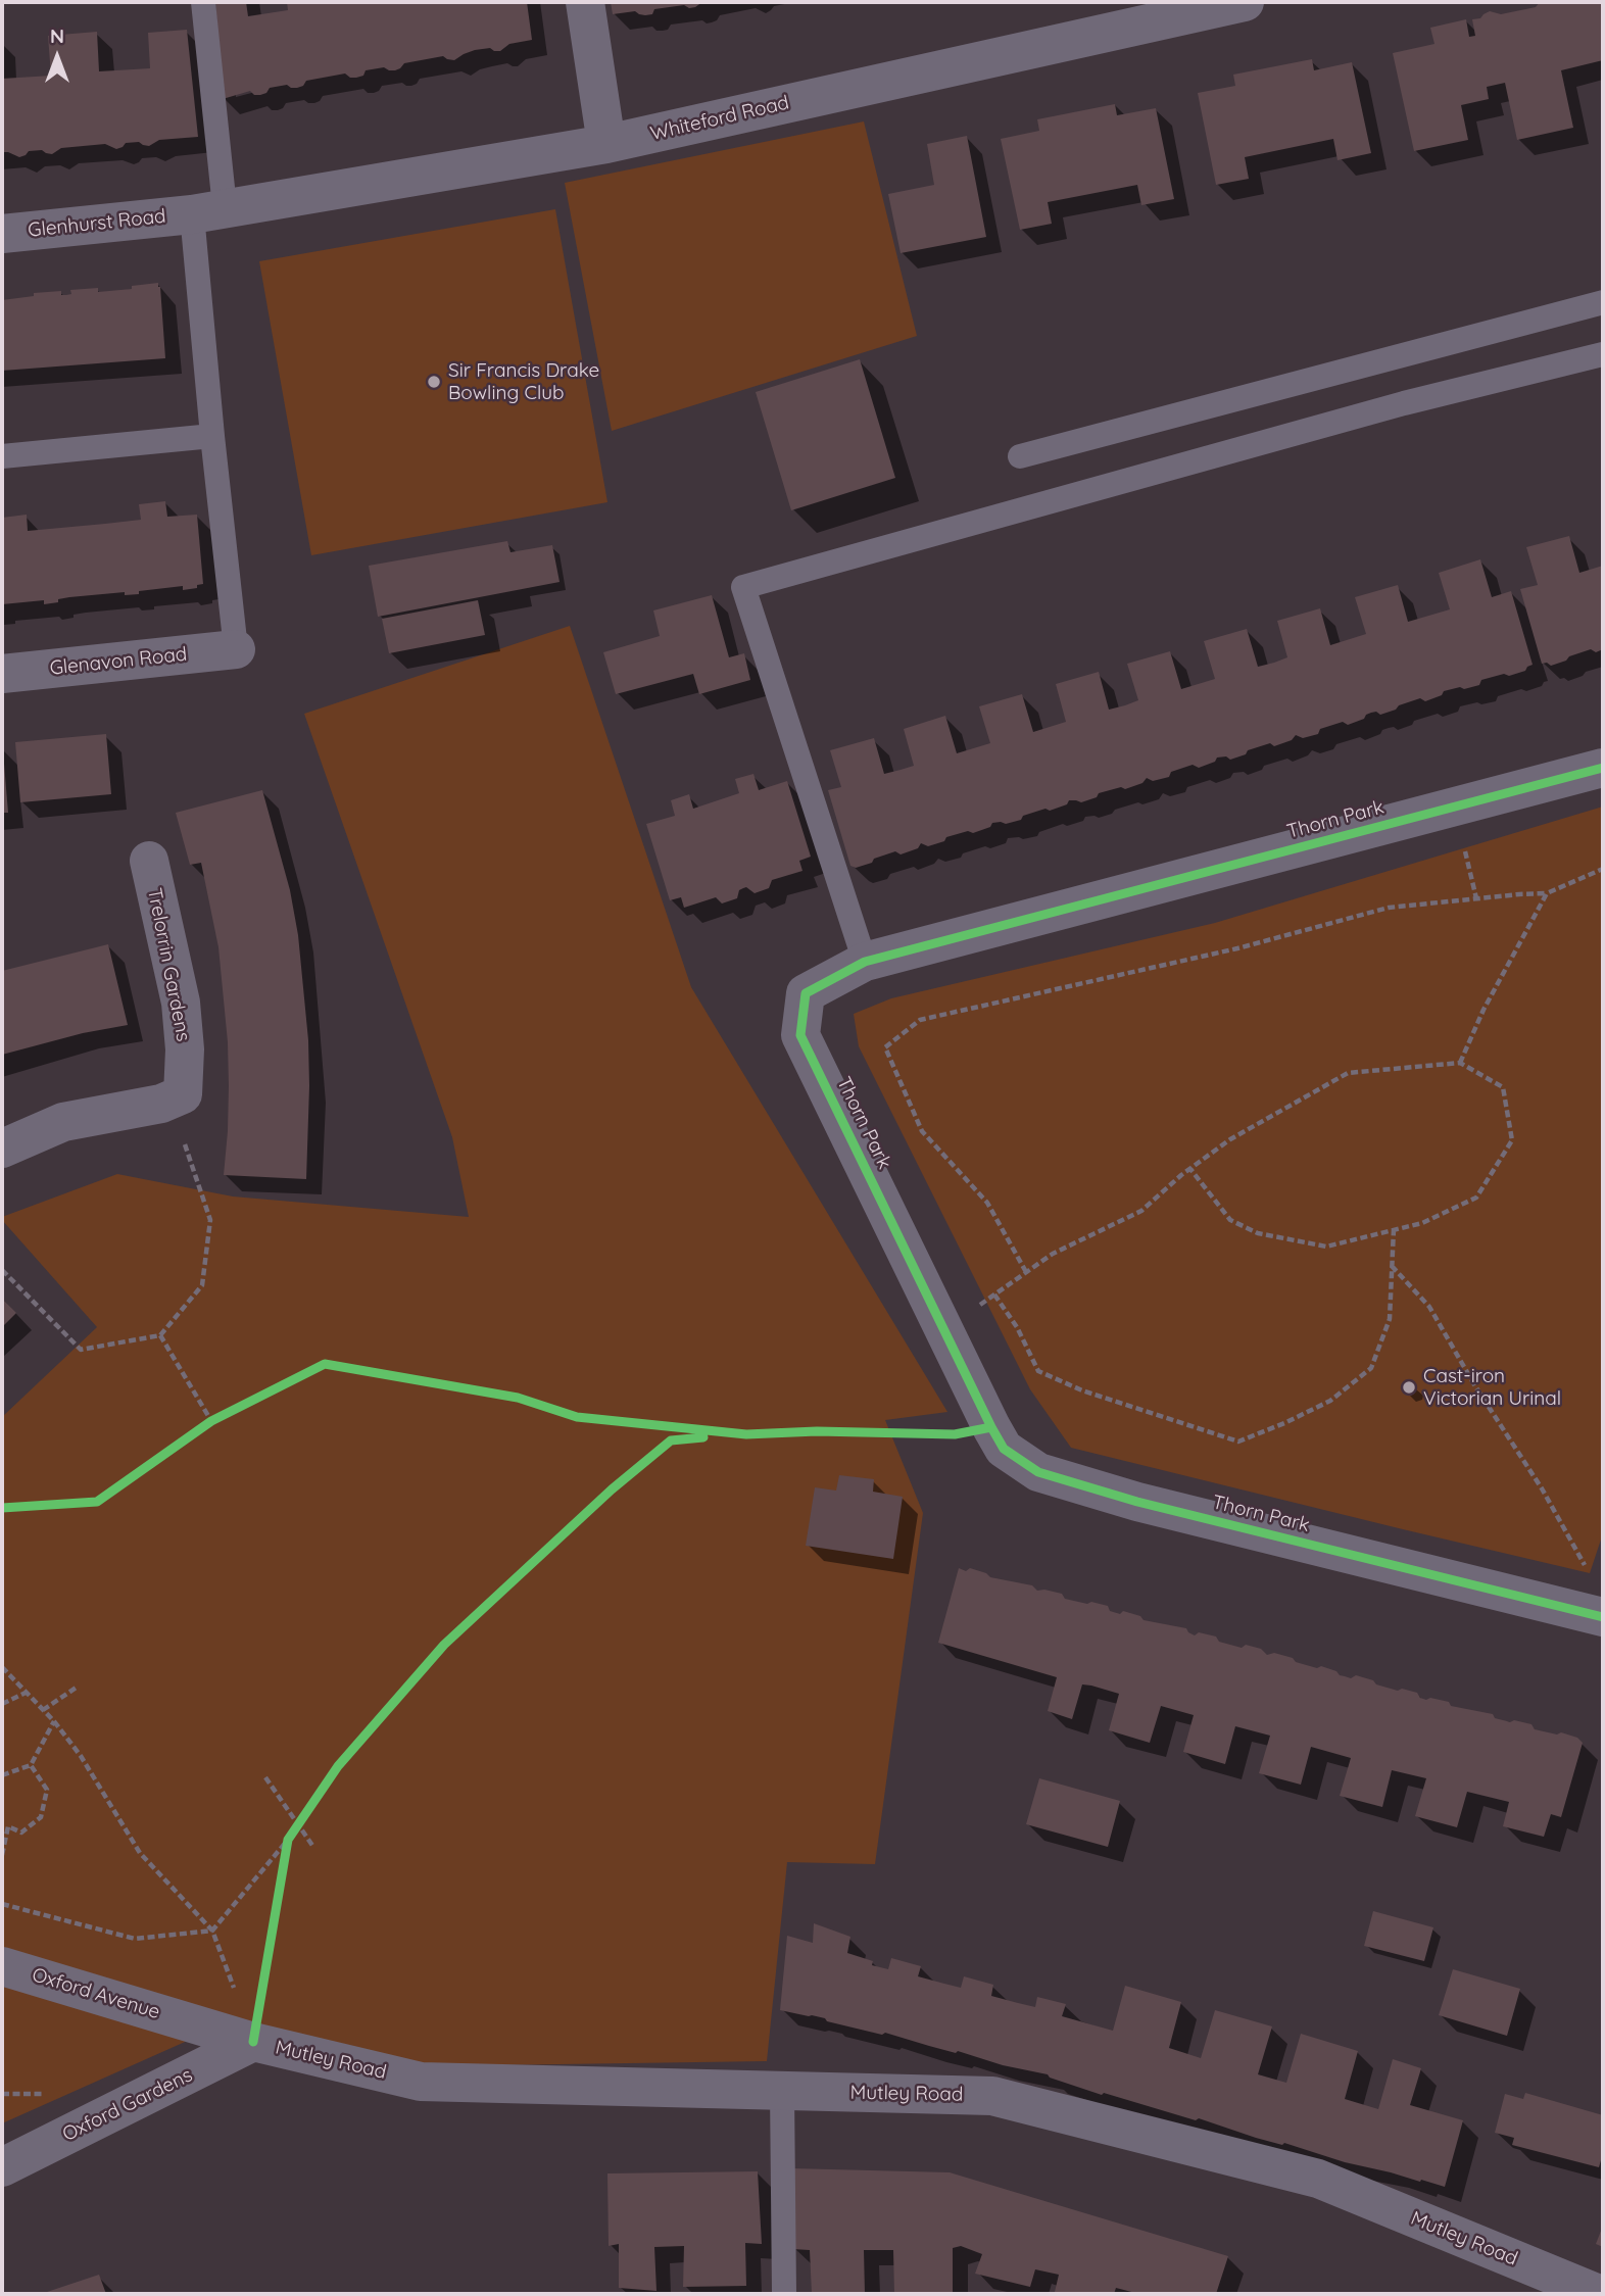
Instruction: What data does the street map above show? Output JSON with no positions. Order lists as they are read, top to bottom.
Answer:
{
  "streets": {
    "street": [
      "Whiteford Road",
      "Glenhurst Road",
      "Glenavon Road",
      "Thorn Park",
      "Trelorrin Gardens",
      "Oxford Avenue",
      "Mutley Road",
      "Oxford Gardens"
    ]
  },
  "crossings": [
    ["Whiteford Road", "Glenhurst Road"],
    ["Oxford Avenue", "Mutley Road"],
    ["Mutley Road", "Oxford Gardens"]
  ],
  "places": ["Sir Francis Drake Bowling Club", "Cast-iron Victorian Urinal"],
  "north": "top"
}
